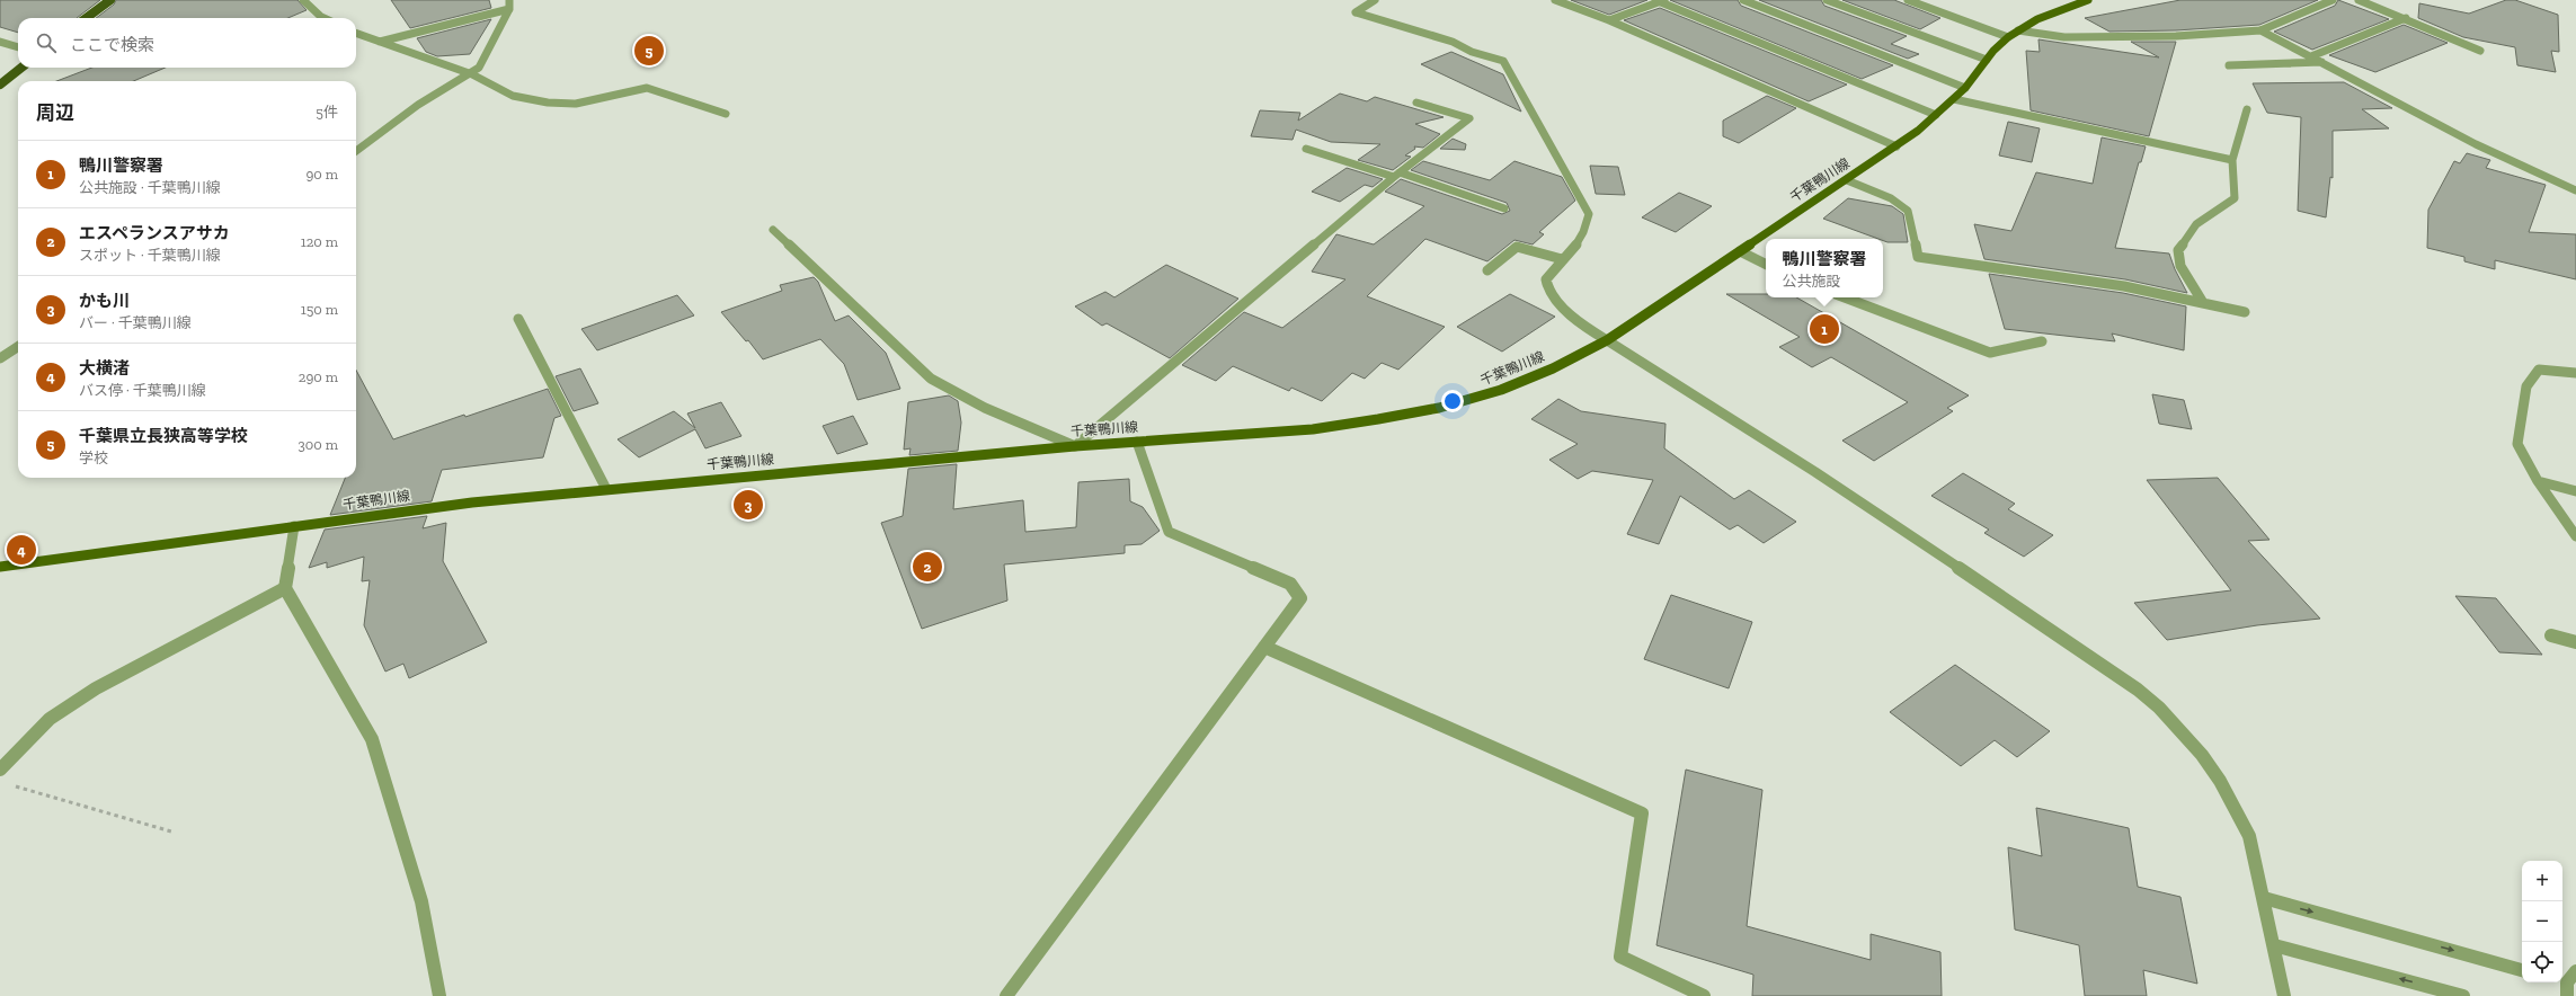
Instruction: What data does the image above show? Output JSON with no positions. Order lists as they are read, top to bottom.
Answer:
{
  "streets": {
    "main road": ["千葉鴨川線"]
  },
  "page": {
    "search": "ここで検索",
    "pins": [
      "5",
      "1",
      "3",
      "4",
      "2"
    ],
    "heading": ["周辺", "5件"],
    "list": [
      {
        "mark": "1",
        "name": "鴨川警察署",
        "note": "公共施設 · 千葉鴨川線",
        "value": "90 m"
      },
      {
        "mark": "2",
        "name": "エスペランスアサカ",
        "note": "スポット · 千葉鴨川線",
        "value": "120 m"
      },
      {
        "mark": "3",
        "name": "かも川",
        "note": "バー · 千葉鴨川線",
        "value": "150 m"
      },
      {
        "mark": "4",
        "name": "大横渚",
        "note": "バス停 · 千葉鴨川線",
        "value": "290 m"
      },
      {
        "mark": "5",
        "name": "千葉県立長狭高等学校",
        "note": "学校",
        "value": "300 m"
      }
    ],
    "popup": ["鴨川警察署", "公共施設"],
    "map_buttons": ["+", "−"]
  }
}
